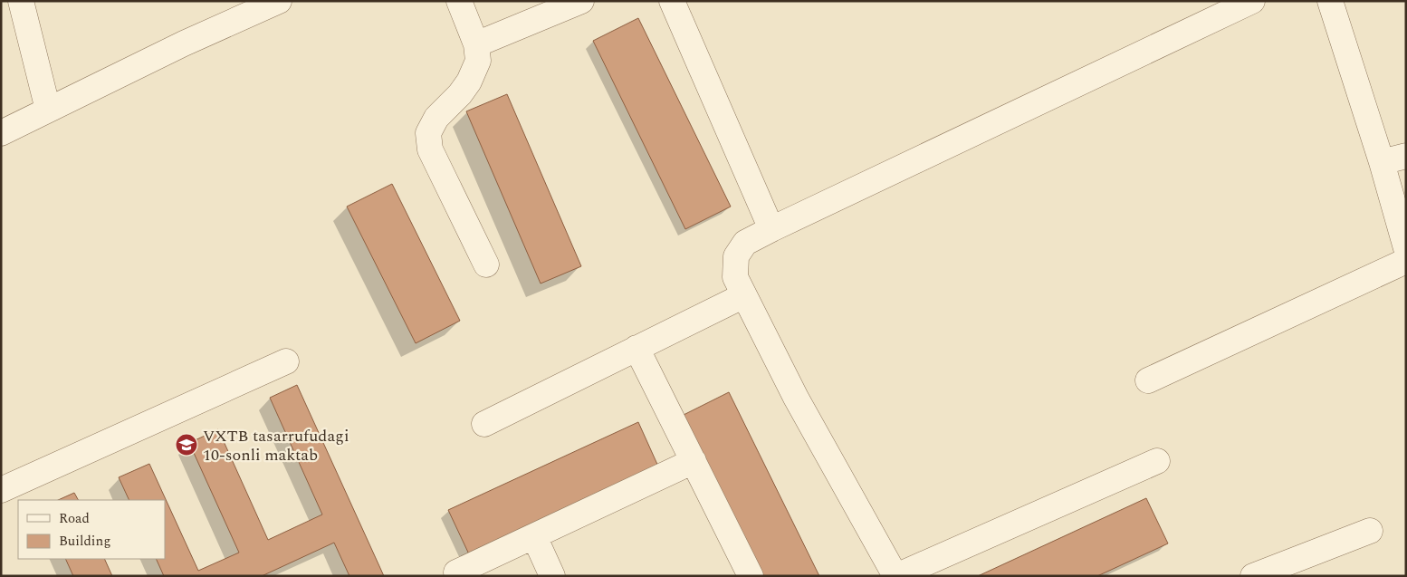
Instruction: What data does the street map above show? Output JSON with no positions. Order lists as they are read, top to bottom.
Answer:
{
  "places": {
    "school or university": ["VXTB tasarrufudagi 10-sonli maktab"]
  },
  "legend": ["Road", "Building"]
}
